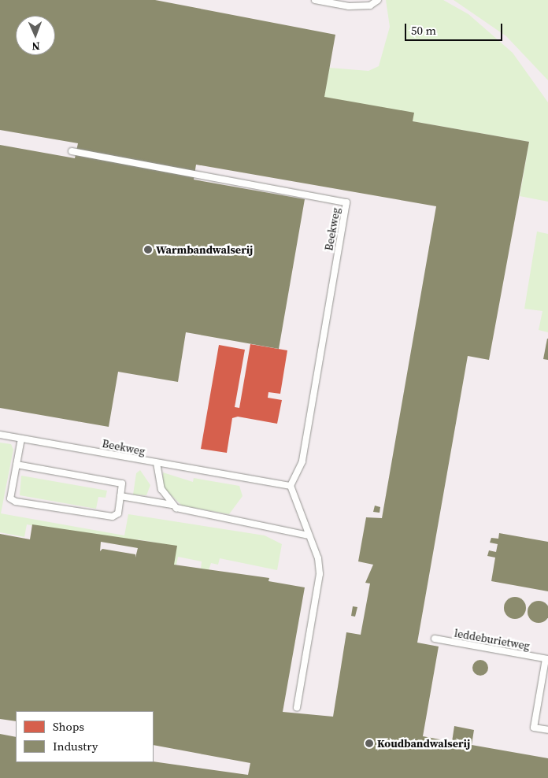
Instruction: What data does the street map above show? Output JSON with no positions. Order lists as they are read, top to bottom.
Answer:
{
  "streets": {
    "lane": ["Beekweg", "leddeburietweg"]
  },
  "places": ["Warmbandwalserij", "Koudbandwalserij"],
  "legend": ["Shops", "Industry"],
  "scale_bar": "50 m",
  "north": "bottom"
}
